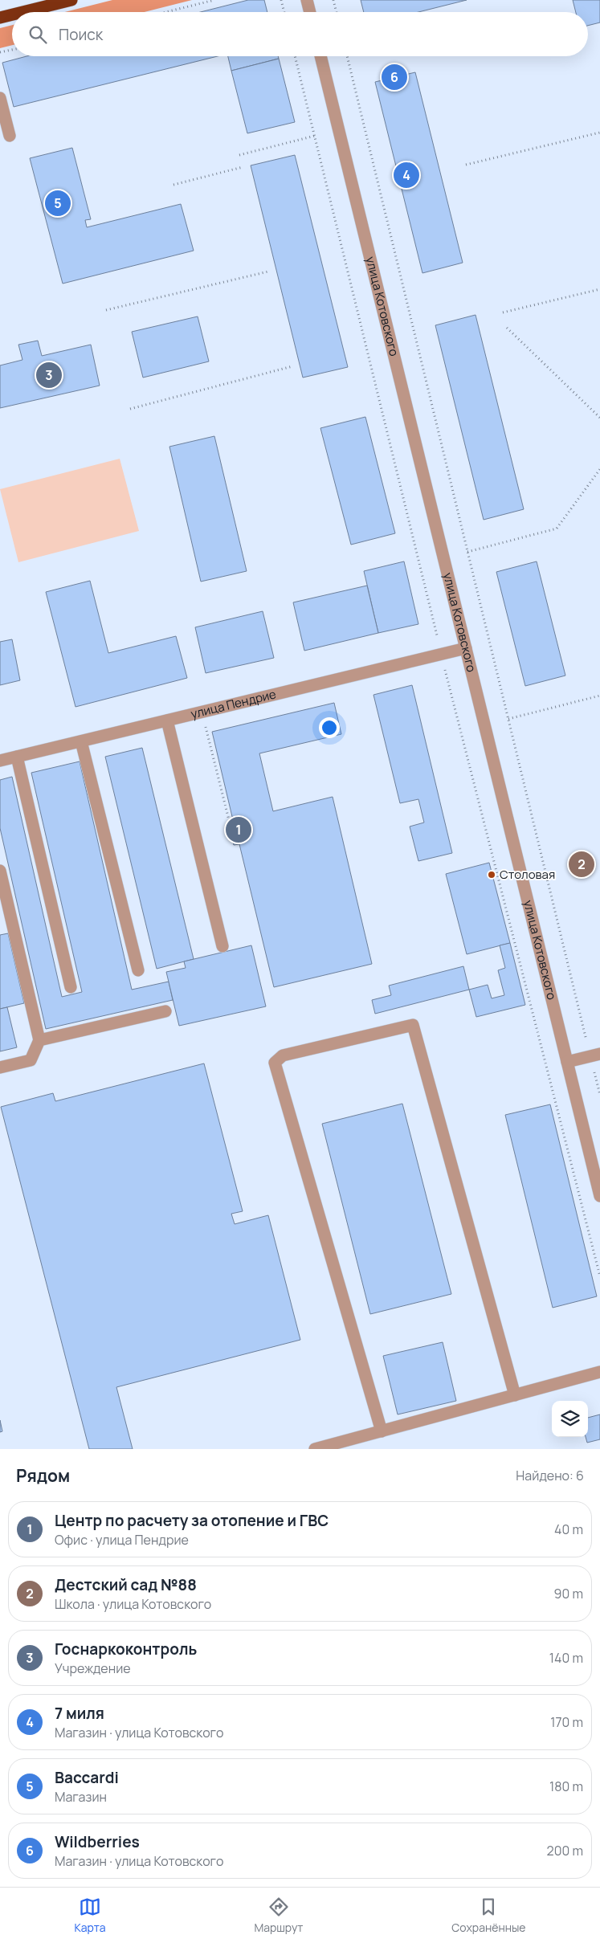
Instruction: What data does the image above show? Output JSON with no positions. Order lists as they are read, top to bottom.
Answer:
{
  "streets": {
    "street": ["улица Котовского", "улица Пендрие"]
  },
  "crossings": [
    ["улица Котовского", "улица Пендрие"]
  ],
  "places": ["Столовая"],
  "page": {
    "search": "Поиск",
    "pins": [
      "6",
      "4",
      "5",
      "3",
      "1",
      "2"
    ],
    "heading": ["Рядом", "Найдено: 6"],
    "list": [
      {
        "mark": "1",
        "name": "Центр по расчету за отопение и ГВС",
        "note": "Офис · улица Пендрие",
        "value": "40 m"
      },
      {
        "mark": "2",
        "name": "Дестский сад №88",
        "note": "Школа · улица Котовского",
        "value": "90 m"
      },
      {
        "mark": "3",
        "name": "Госнаркоконтроль",
        "note": "Учреждение",
        "value": "140 m"
      },
      {
        "mark": "4",
        "name": "7 миля",
        "note": "Магазин · улица Котовского",
        "value": "170 m"
      },
      {
        "mark": "5",
        "name": "Baccardi",
        "note": "Магазин",
        "value": "180 m"
      },
      {
        "mark": "6",
        "name": "Wildberries",
        "note": "Магазин · улица Котовского",
        "value": "200 m"
      }
    ],
    "nav": ["Карта", "Маршрут", "Сохранённые"]
  }
}
